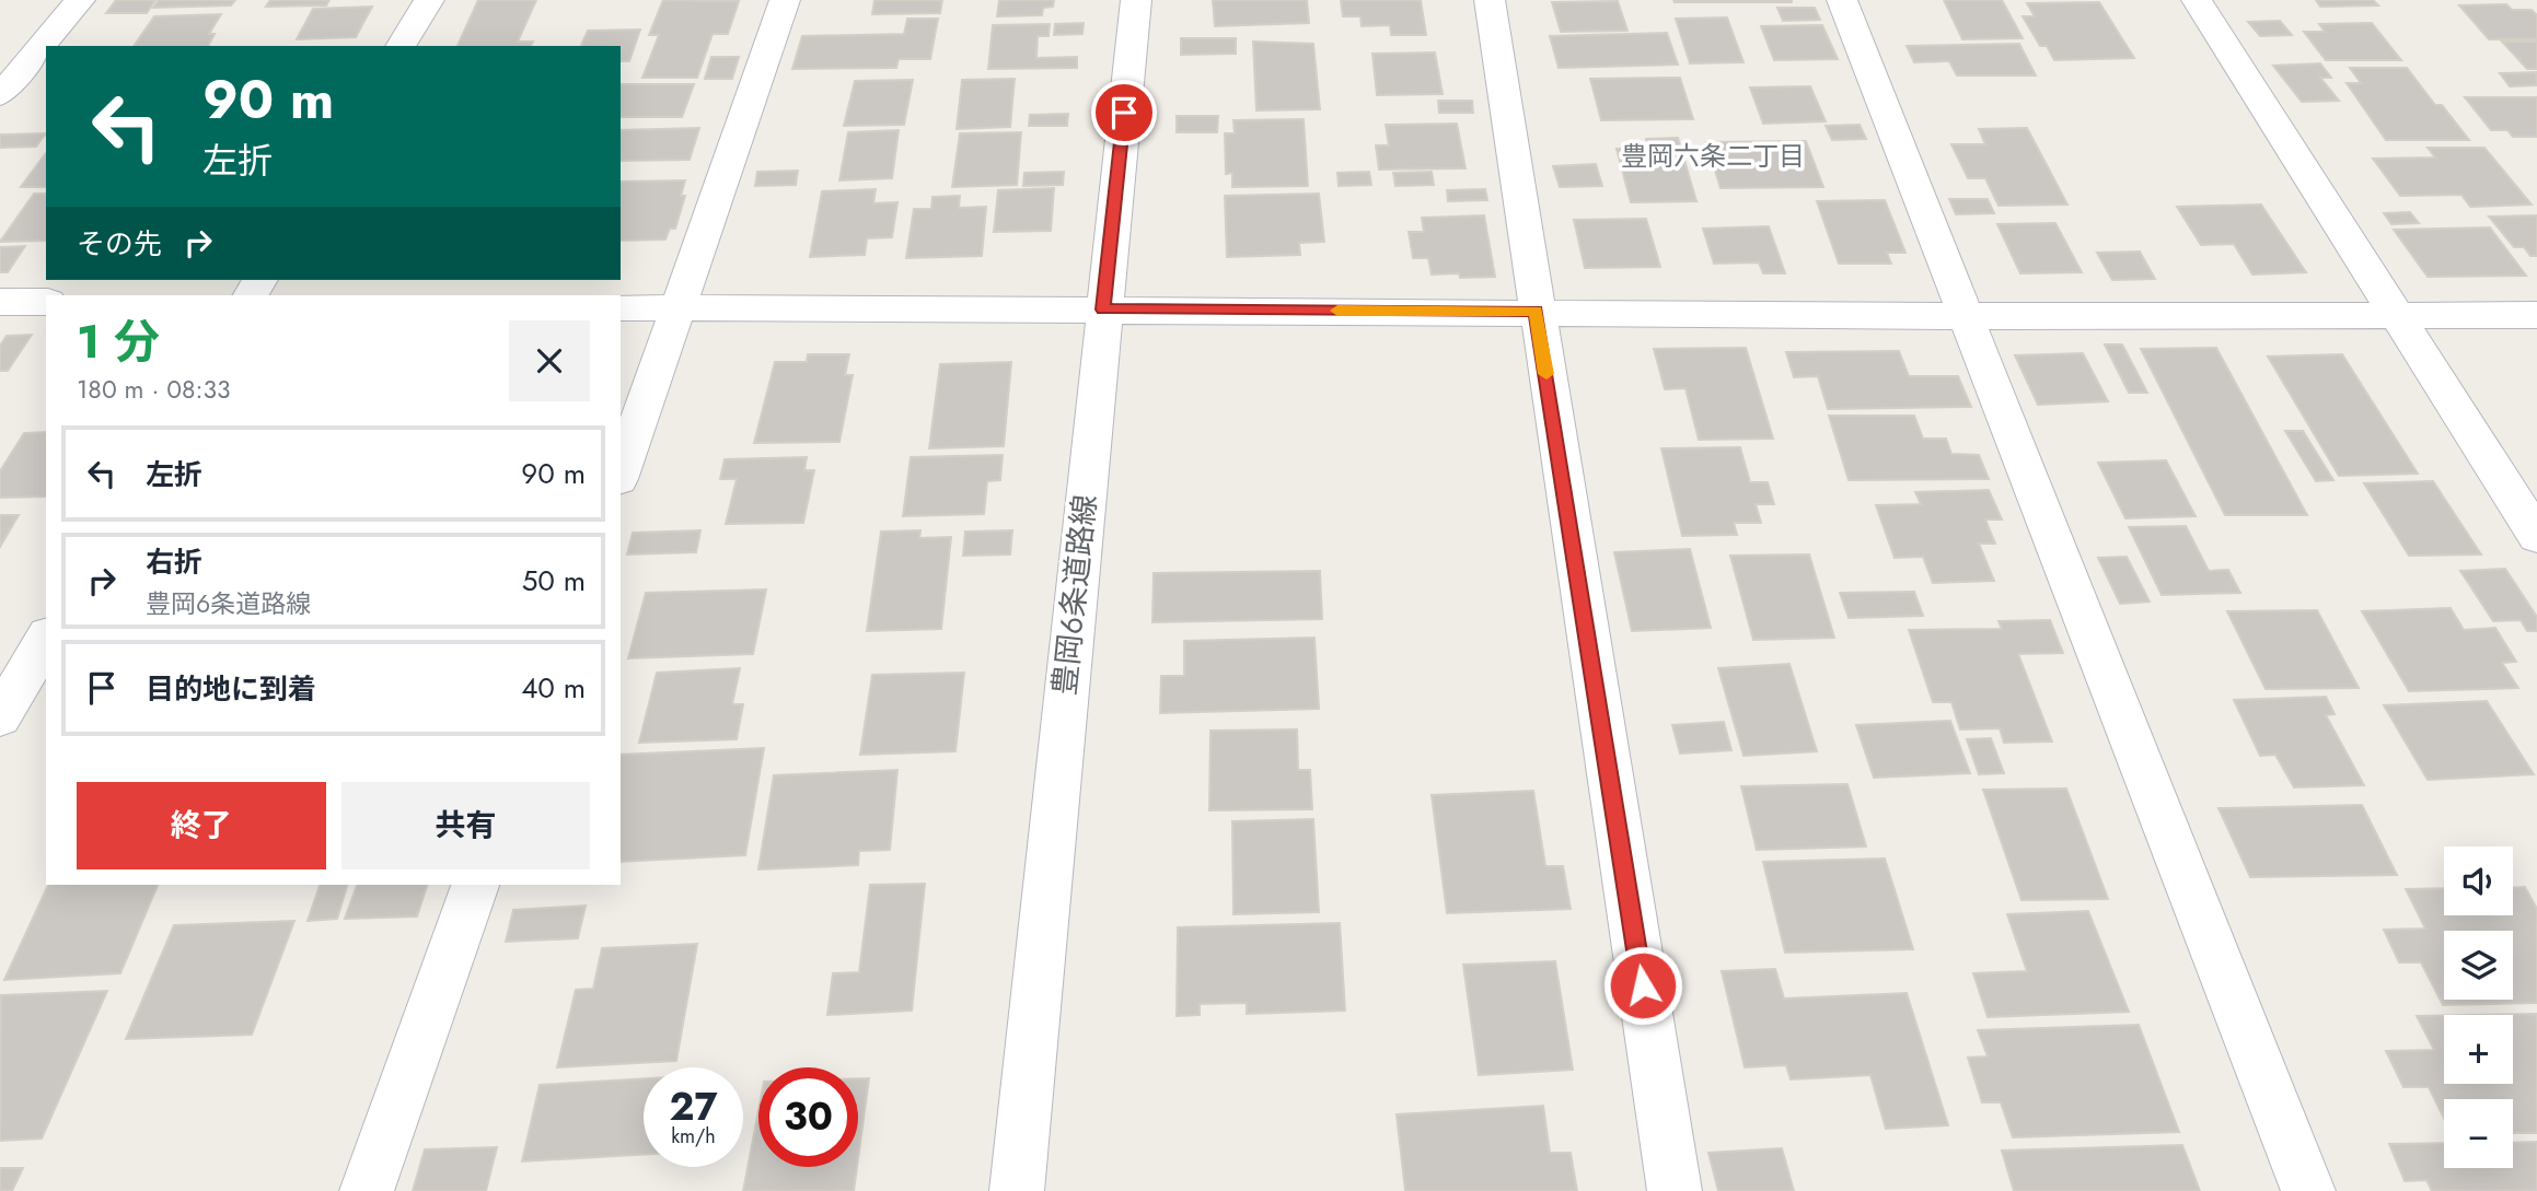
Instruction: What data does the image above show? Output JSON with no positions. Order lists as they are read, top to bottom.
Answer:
{
  "streets": {
    "street": ["豊岡6条道路線"]
  },
  "districts": ["豊岡六条二丁目"],
  "page": {
    "turn": ["90 m", "左折"],
    "then": "その先",
    "heading": ["1 分", "180 m · 08:33"],
    "list": [
      {
        "name": "左折",
        "value": "90 m"
      },
      {
        "name": "右折",
        "note": "豊岡6条道路線",
        "value": "50 m"
      },
      {
        "name": "目的地に到着",
        "value": "40 m"
      }
    ],
    "buttons": ["終了", "共有"],
    "map_buttons": ["+", "−"],
    "speed": "27 km/h",
    "limit": "30"
  }
}
